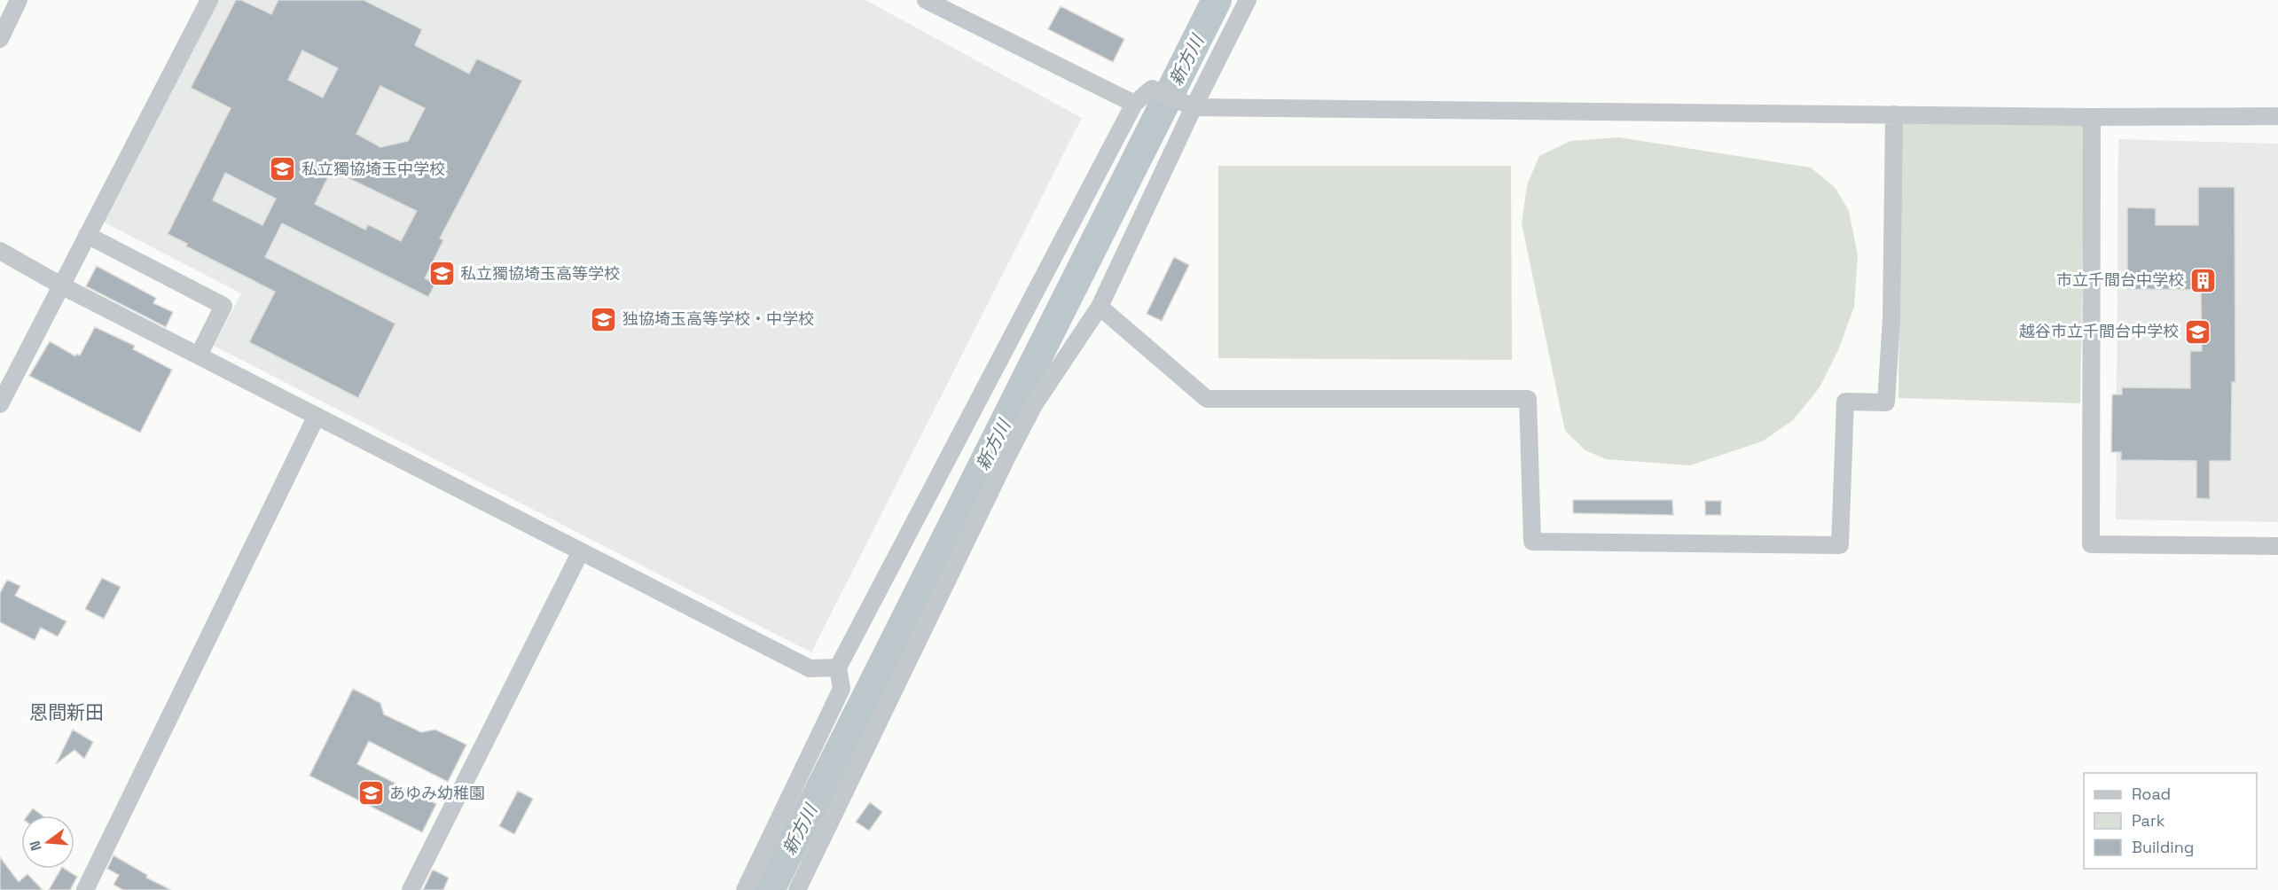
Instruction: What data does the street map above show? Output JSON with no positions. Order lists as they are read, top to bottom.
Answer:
{
  "districts": ["恩間新田"],
  "water": ["新方川"],
  "places": {
    "school or university": [
      "私立獨協埼玉中学校",
      "私立獨協埼玉高等学校",
      "独協埼玉高等学校・中学校",
      "越谷市立千間台中学校",
      "あゆみ幼稚園"
    ],
    "building": ["市立千間台中学校"]
  },
  "legend": ["Road", "Park", "Building"],
  "north": "left"
}
